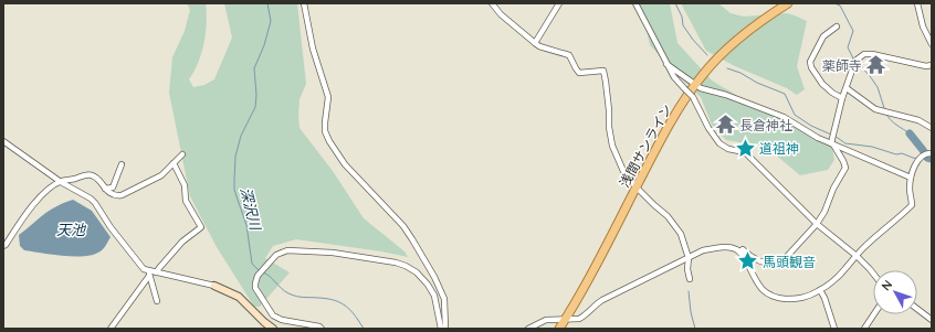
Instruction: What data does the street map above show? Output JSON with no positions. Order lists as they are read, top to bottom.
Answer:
{
  "streets": {
    "main road": ["浅間サンライン"]
  },
  "water": ["深沢川", "天池"],
  "places": {
    "temple": ["薬師寺", "長倉神社"],
    "place": ["道祖神", "馬頭観音"]
  },
  "north": "top left"
}
